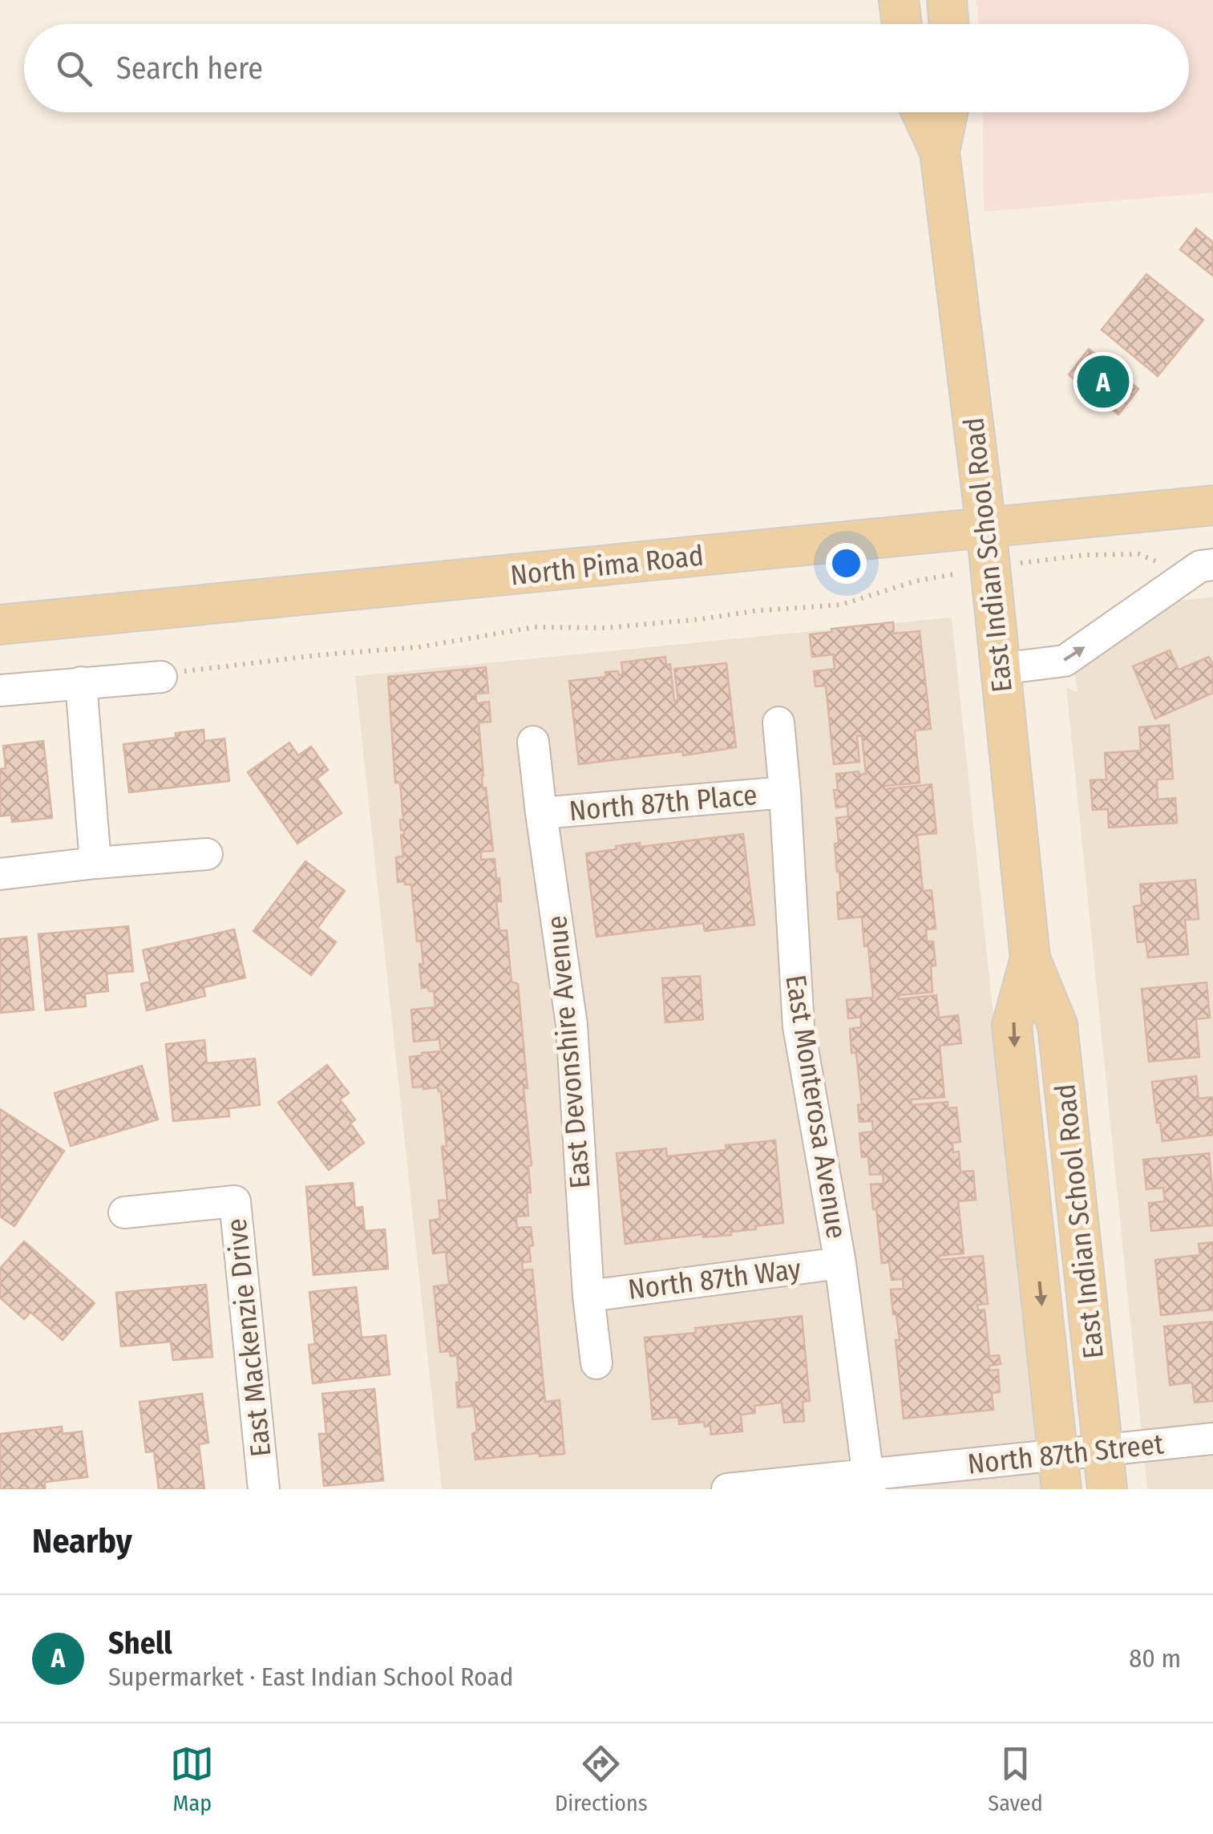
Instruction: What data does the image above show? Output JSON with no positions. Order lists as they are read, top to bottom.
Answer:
{
  "streets": {
    "main road": ["East Indian School Road", "North Pima Road"],
    "street": [
      "North 87th Place",
      "East Devonshire Avenue",
      "East Monterosa Avenue",
      "North 87th Way",
      "East Mackenzie Drive",
      "North 87th Street"
    ]
  },
  "crossings": [
    ["East Indian School Road", "North Pima Road"],
    ["East Indian School Road", "North 87th Street"],
    ["North 87th Place", "East Devonshire Avenue"],
    ["North 87th Place", "East Monterosa Avenue"],
    ["East Devonshire Avenue", "North 87th Way"],
    ["East Monterosa Avenue", "North 87th Way"],
    ["East Monterosa Avenue", "North 87th Street"]
  ],
  "page": {
    "search": "Search here",
    "pins": "A",
    "heading": "Nearby",
    "list": [
      {
        "mark": "A",
        "name": "Shell",
        "note": "Supermarket · East Indian School Road",
        "value": "80 m"
      }
    ],
    "nav": ["Map", "Directions", "Saved"]
  }
}
